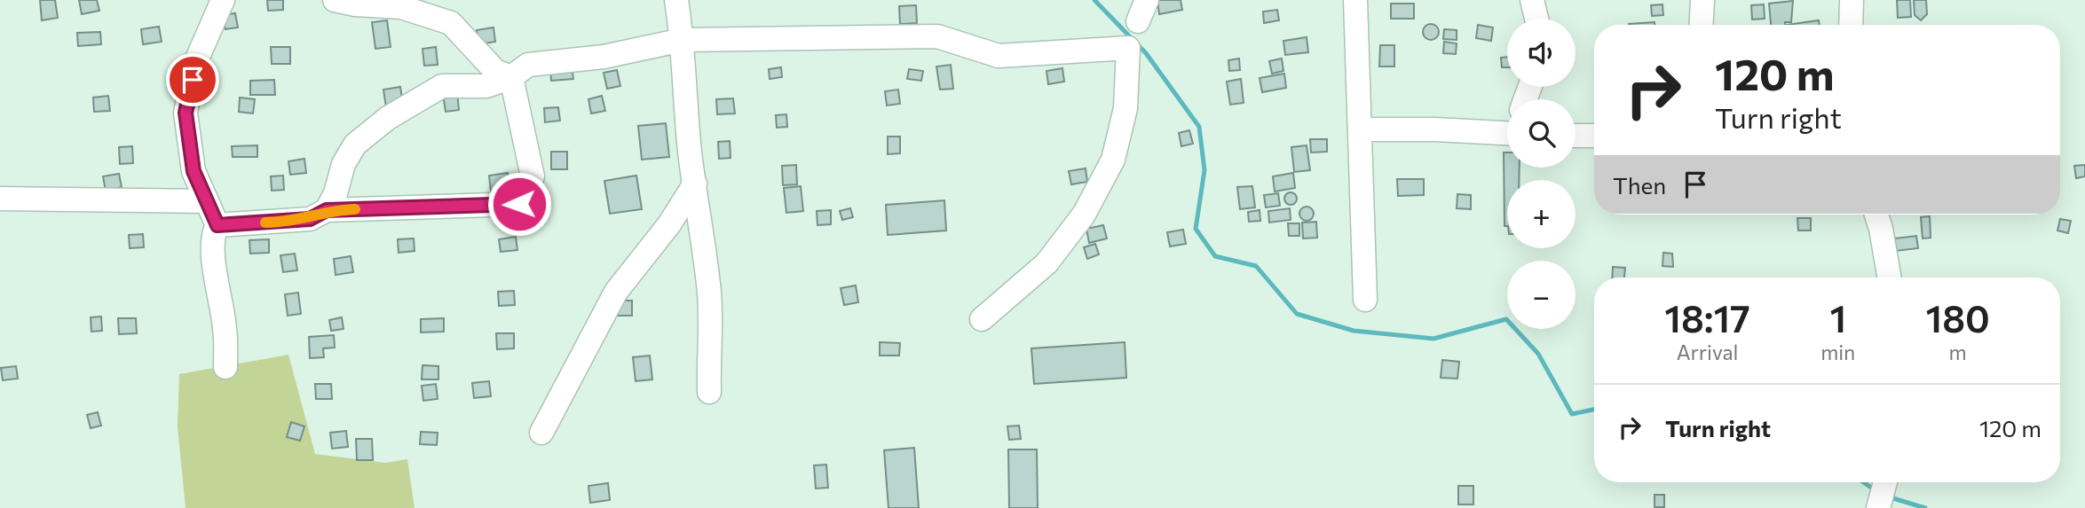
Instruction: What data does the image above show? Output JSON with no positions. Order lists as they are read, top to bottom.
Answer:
{
  "page": {
    "map_buttons": ["+", "−"],
    "turn": ["120 m", "Turn right"],
    "then": "Then",
    "eta": [
      "18:17",
      "Arrival",
      "1",
      "min",
      "180",
      "m"
    ],
    "list": [
      {
        "name": "Turn right",
        "value": "120 m"
      }
    ]
  }
}
